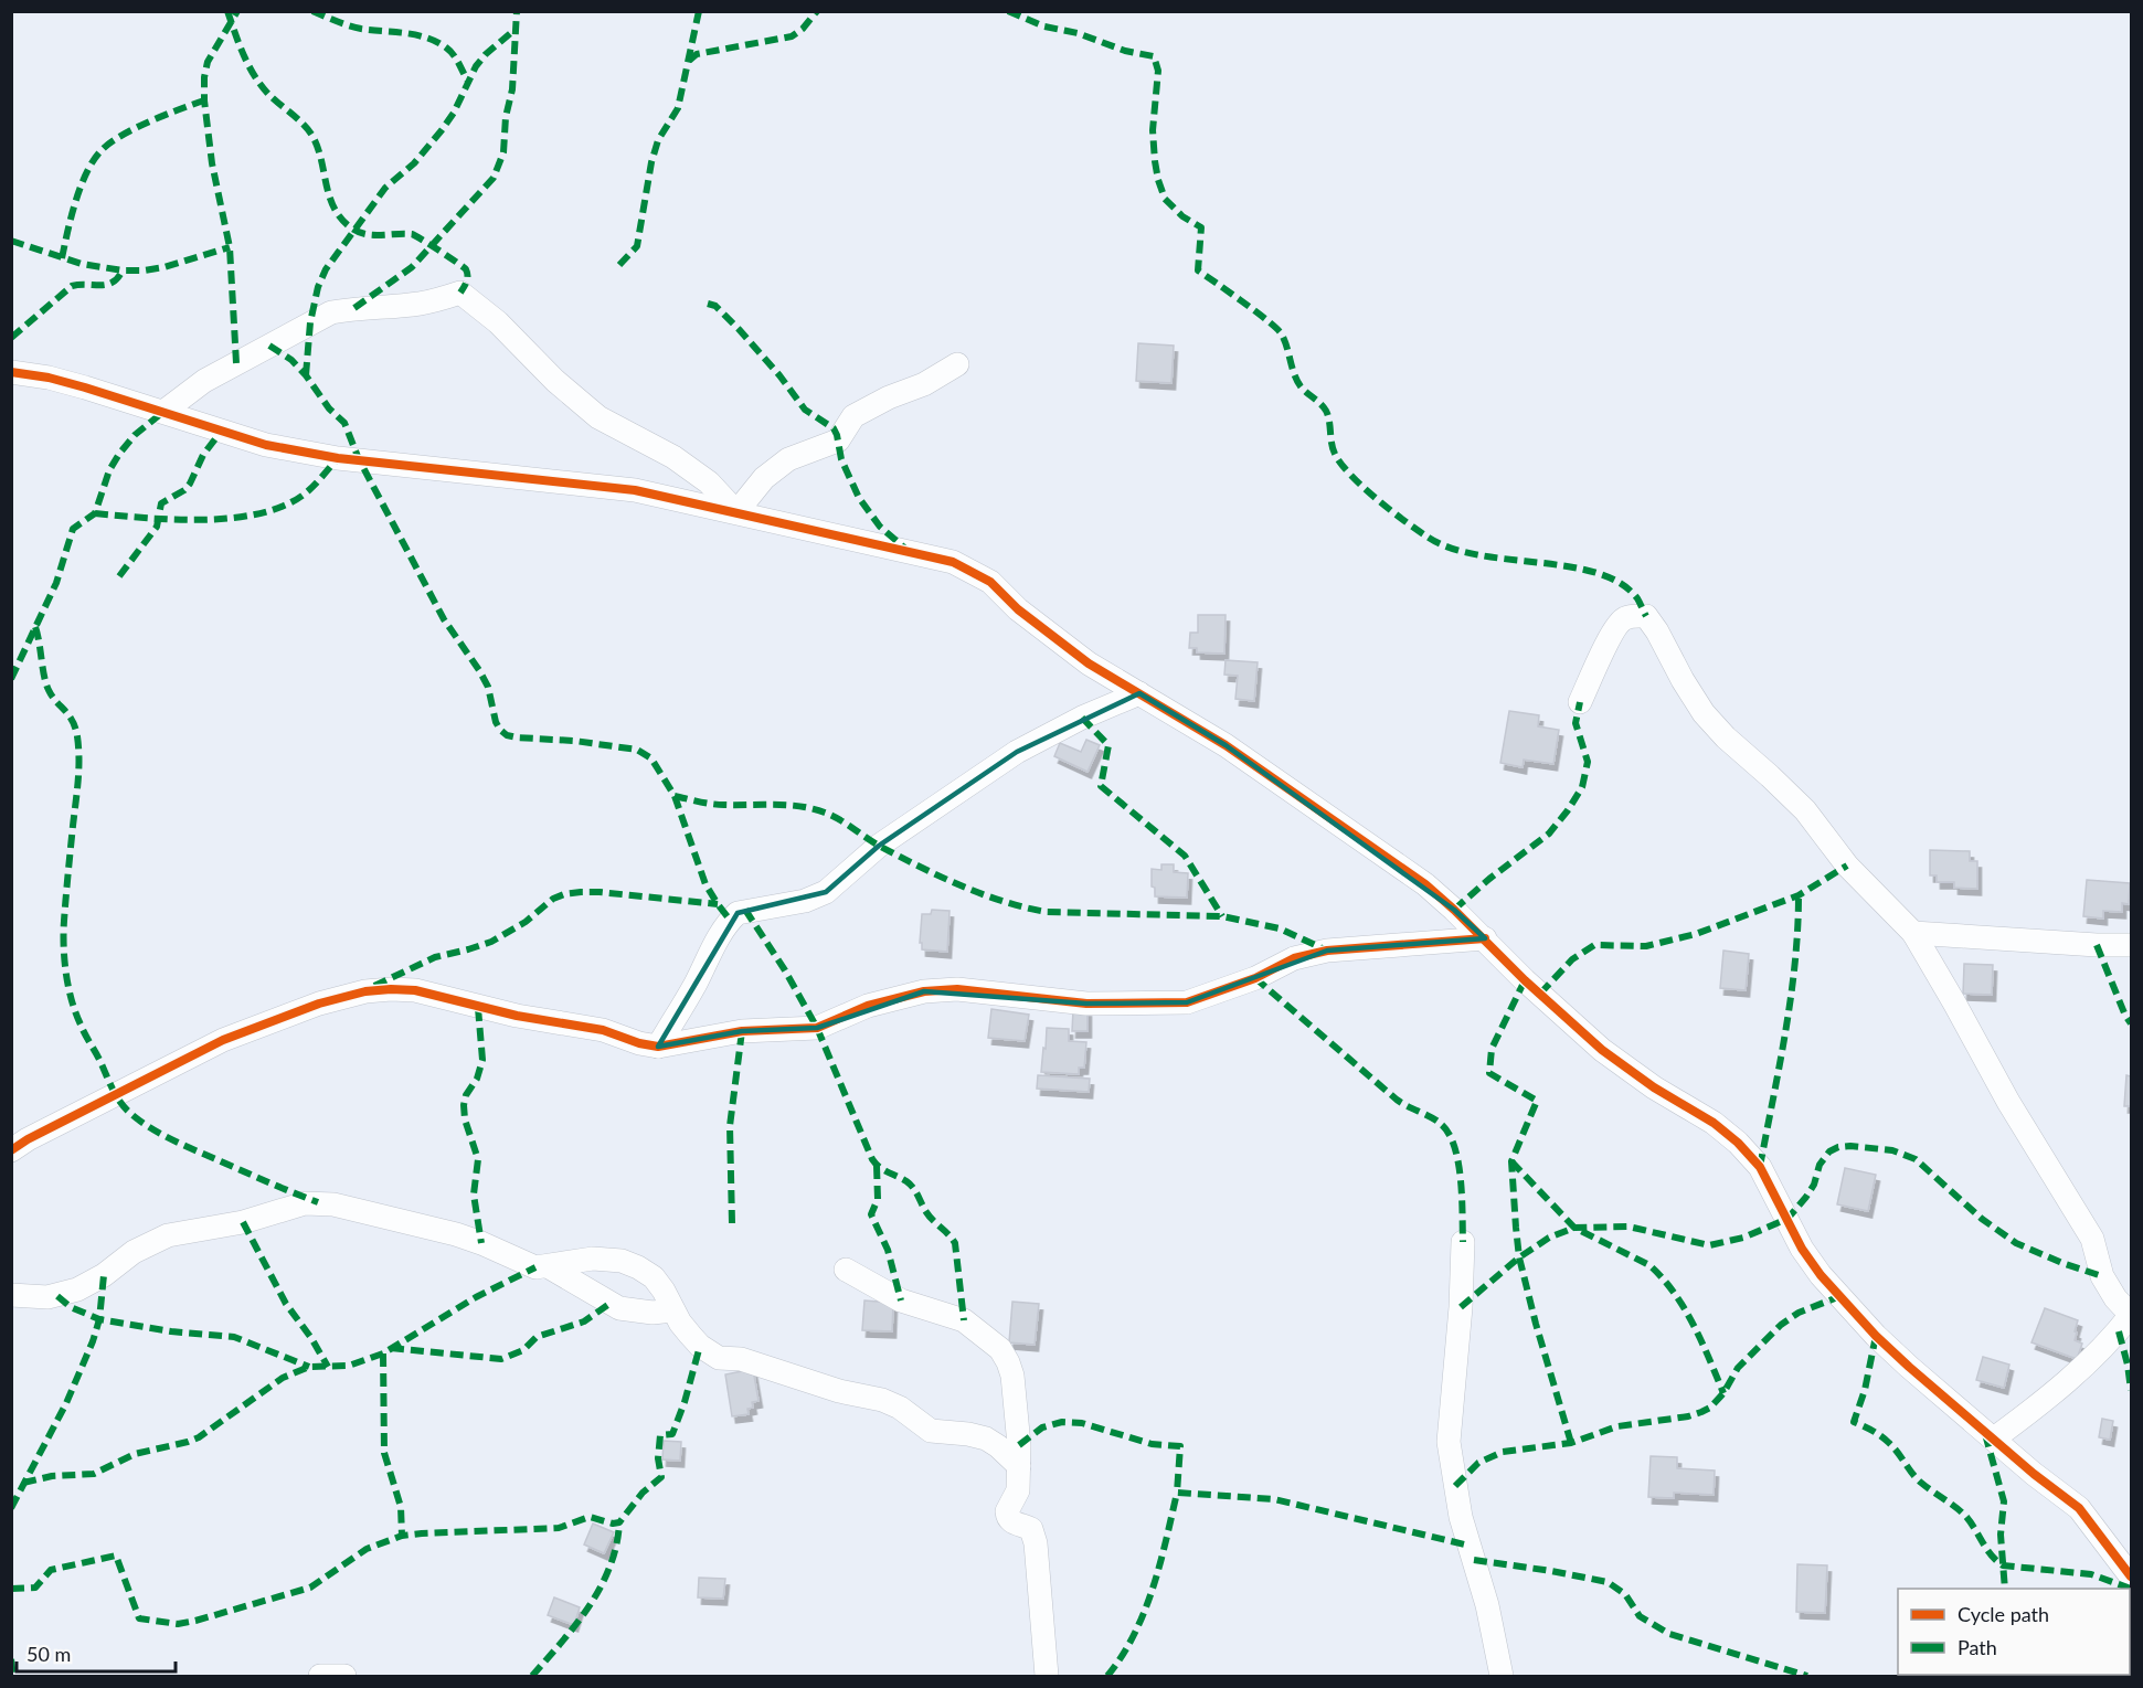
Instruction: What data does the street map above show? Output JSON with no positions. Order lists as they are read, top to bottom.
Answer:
{
  "legend": ["Cycle path", "Path"],
  "scale_bar": "50 m"
}
